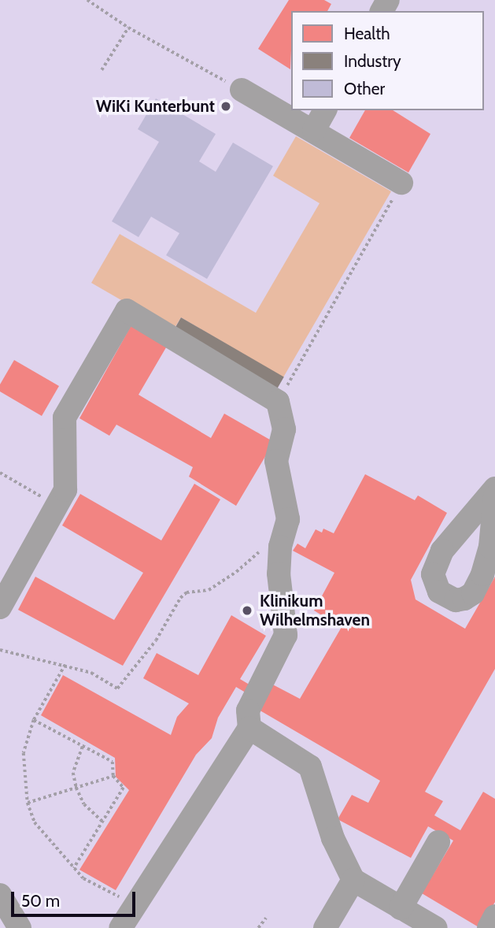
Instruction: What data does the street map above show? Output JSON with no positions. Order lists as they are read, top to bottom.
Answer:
{
  "places": ["WiKi Kunterbunt", "Klinikum Wilhelmshaven"],
  "legend": ["Health", "Industry", "Other"],
  "scale_bar": "50 m"
}
